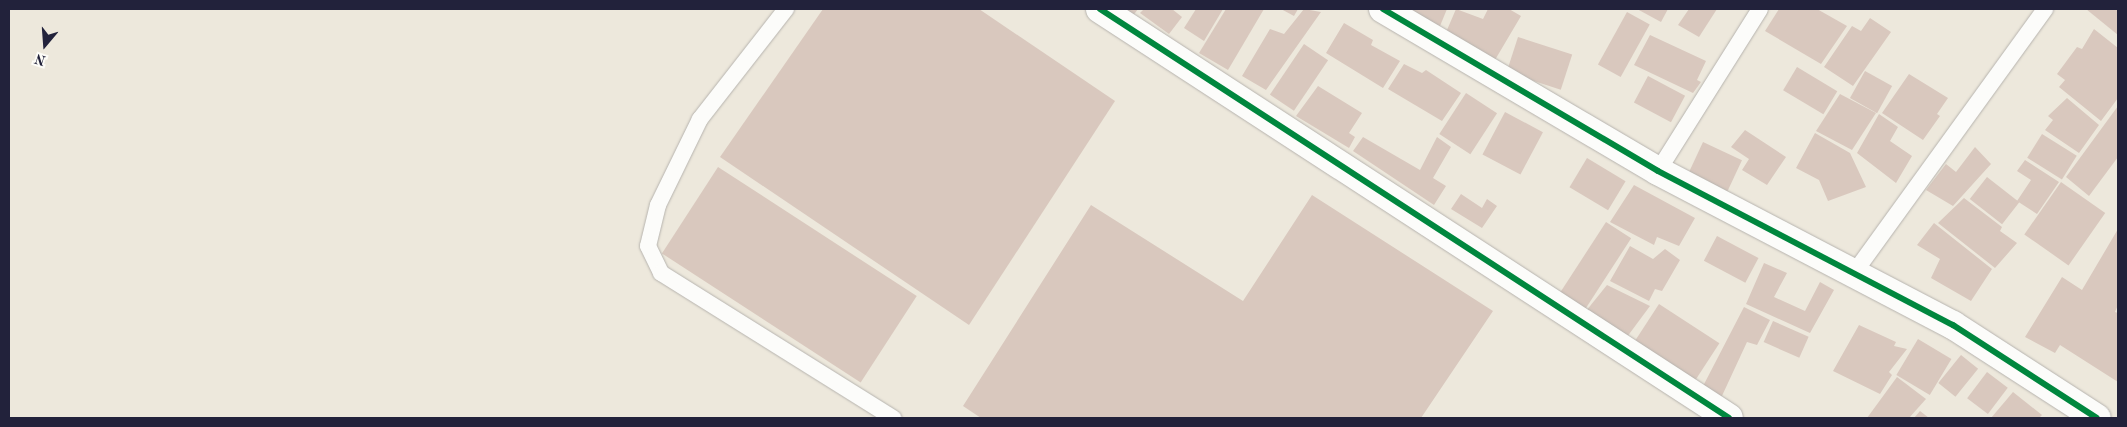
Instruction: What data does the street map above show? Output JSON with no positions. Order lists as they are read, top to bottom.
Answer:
{
  "north": "bottom"
}
